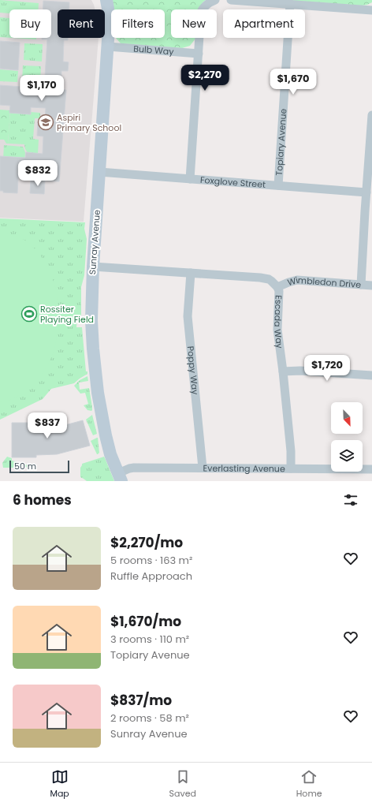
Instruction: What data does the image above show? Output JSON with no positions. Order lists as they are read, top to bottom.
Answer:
{
  "streets": {
    "street": [
      "Bulb Way",
      "Topiary Avenue",
      "Foxglove Street",
      "Sunray Avenue",
      "Wimbledon Drive",
      "Escada Way",
      "Poppy Way",
      "Everlasting Avenue"
    ]
  },
  "crossings": [
    ["Bulb Way", "Sunray Avenue"],
    ["Topiary Avenue", "Foxglove Street"],
    ["Foxglove Street", "Sunray Avenue"],
    ["Sunray Avenue", "Escada Way"],
    ["Sunray Avenue", "Everlasting Avenue"],
    ["Wimbledon Drive", "Escada Way"],
    ["Escada Way", "Poppy Way"],
    ["Escada Way", "Everlasting Avenue"],
    ["Poppy Way", "Everlasting Avenue"]
  ],
  "places": {
    "school or university": ["Aspiri Primary School"],
    "sports": ["Rossiter Playing Field"]
  },
  "scale_bar": "50 m",
  "north": "bottom right",
  "page": {
    "chip": [
      "Buy",
      "Rent",
      "Filters",
      "New",
      "Apartment"
    ],
    "price": [
      "$2,270",
      "$1,670",
      "$1,170",
      "$832",
      "$1,720",
      "$837"
    ],
    "scale": "50 m",
    "heading": "6 homes",
    "list": [
      {
        "name": "$2,270/mo",
        "note": "5 rooms · 163 m² · Ruffle Approach"
      },
      {
        "name": "$1,670/mo",
        "note": "3 rooms · 110 m² · Topiary Avenue"
      },
      {
        "name": "$837/mo",
        "note": "2 rooms · 58 m² · Sunray Avenue"
      }
    ],
    "tabs": ["Map", "Saved", "Home"]
  }
}
